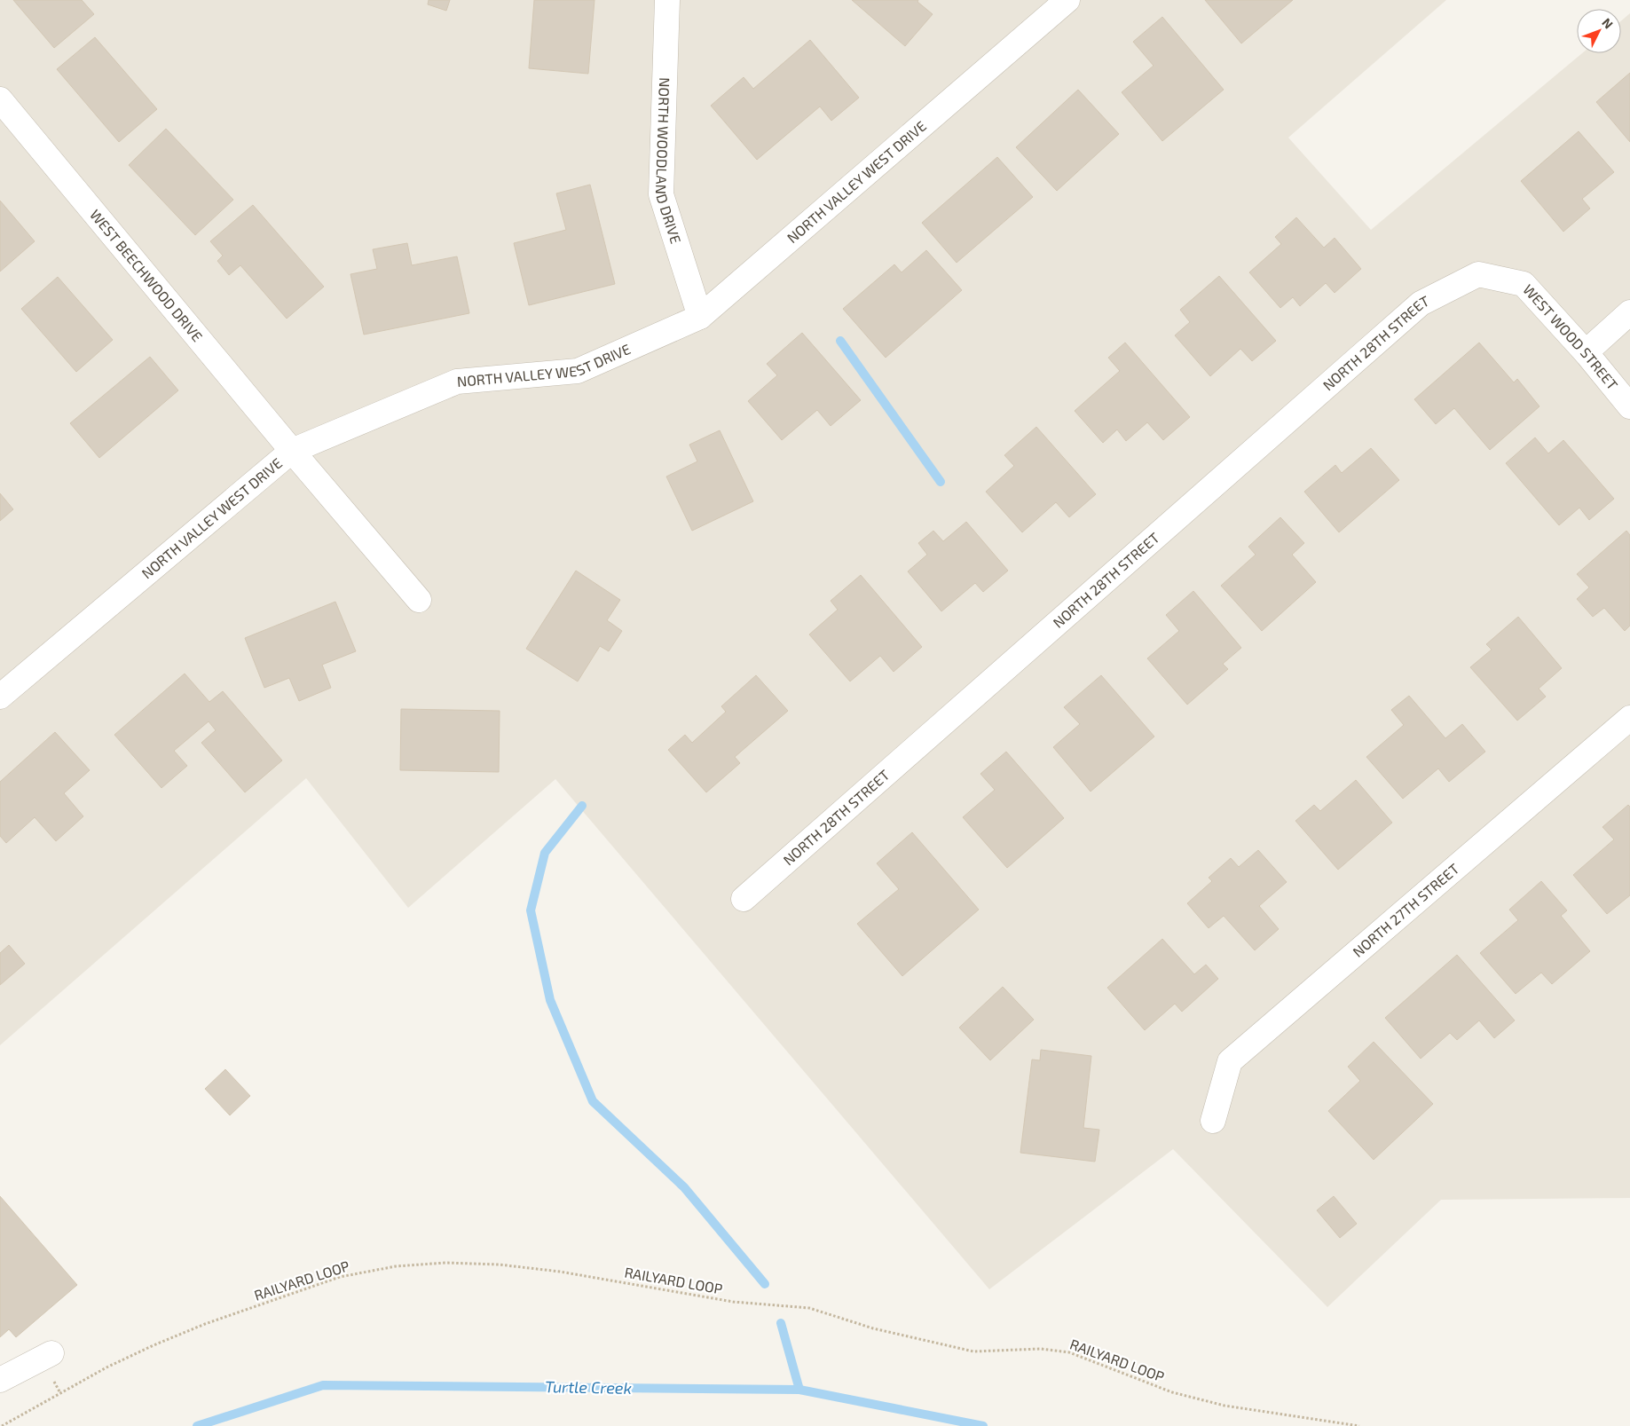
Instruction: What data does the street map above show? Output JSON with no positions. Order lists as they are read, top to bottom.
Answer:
{
  "streets": {
    "street": [
      "NORTH WOODLAND DRIVE",
      "NORTH VALLEY WEST DRIVE",
      "WEST BEECHWOOD DRIVE",
      "WEST WOOD STREET",
      "NORTH 28TH STREET",
      "NORTH 27TH STREET"
    ],
    "path": ["RAILYARD LOOP"]
  },
  "crossings": [
    ["NORTH WOODLAND DRIVE", "NORTH VALLEY WEST DRIVE"],
    ["NORTH VALLEY WEST DRIVE", "WEST BEECHWOOD DRIVE"],
    ["WEST WOOD STREET", "NORTH 28TH STREET"]
  ],
  "water": ["Turtle Creek"],
  "north": "top right"
}
